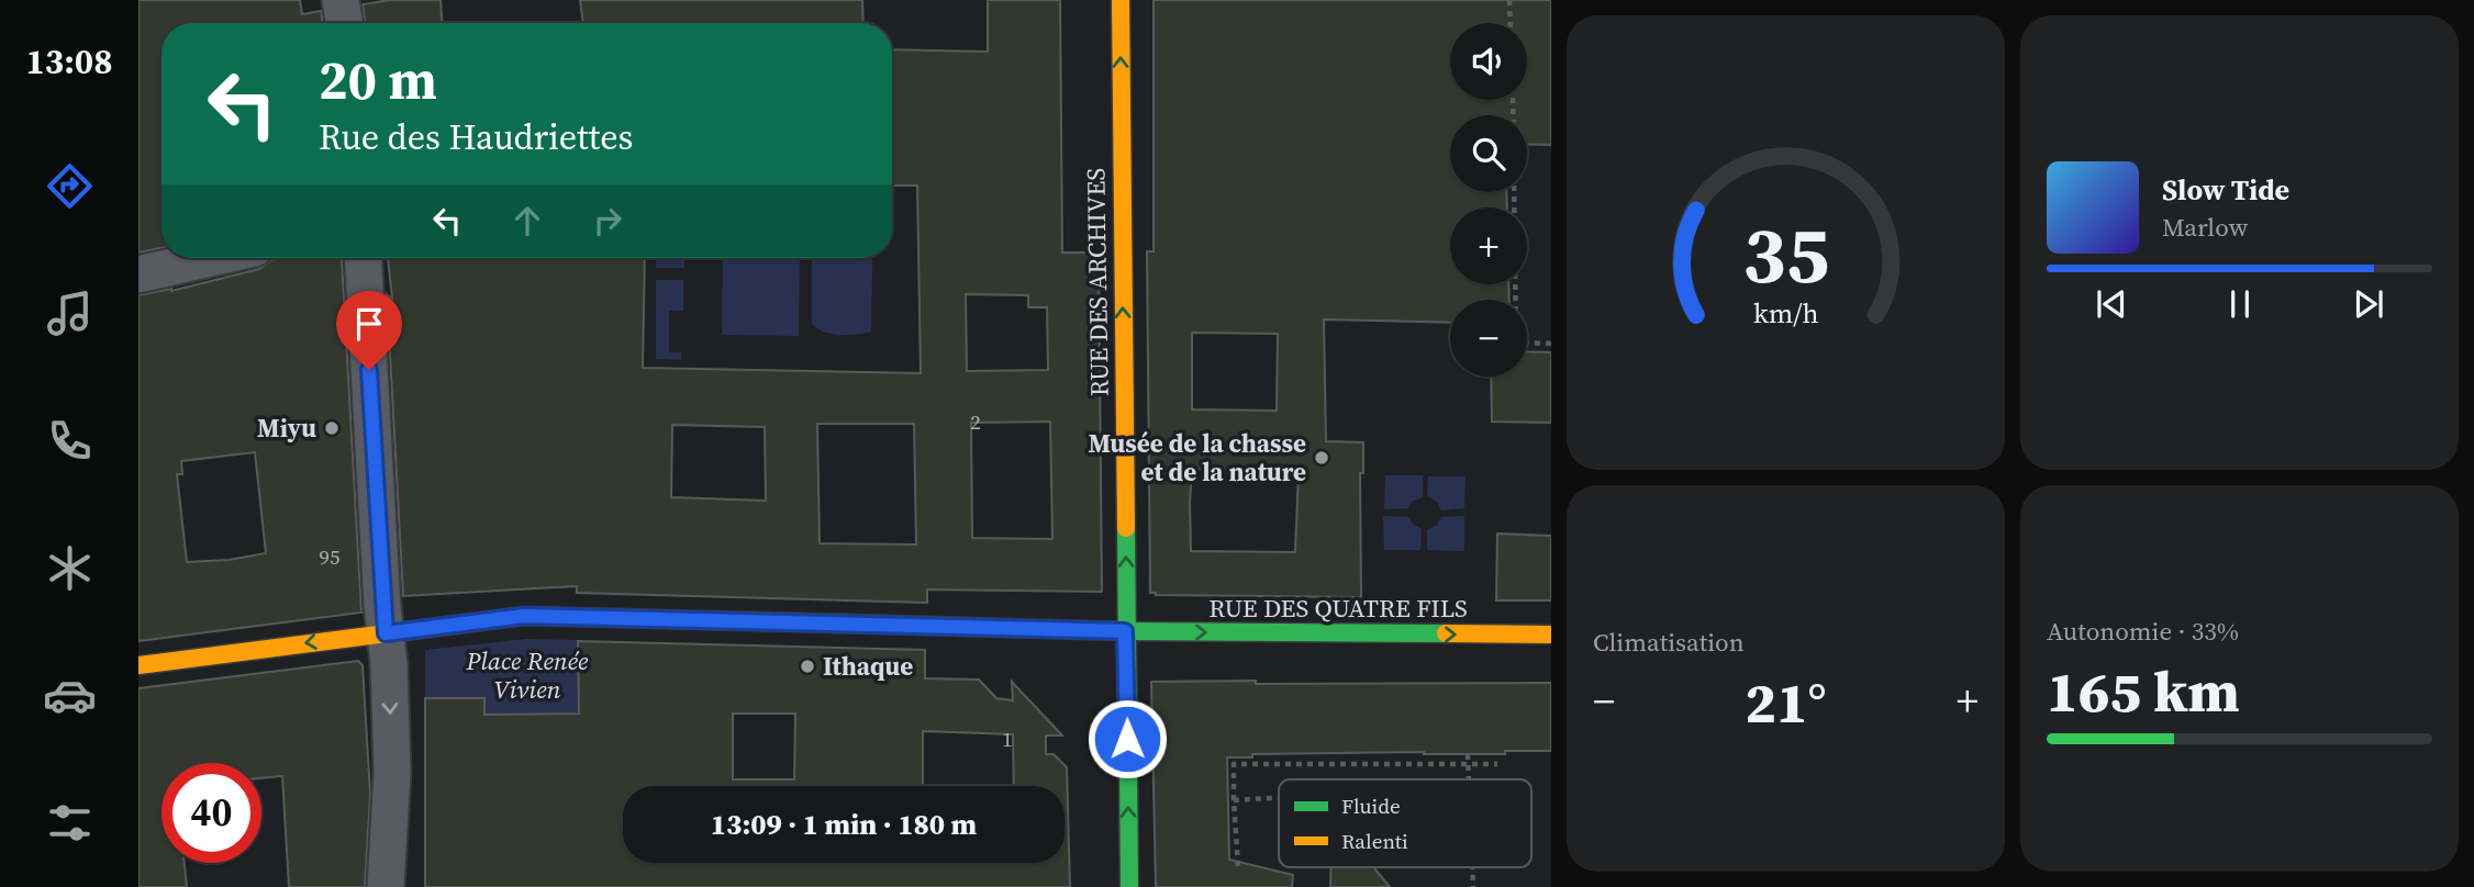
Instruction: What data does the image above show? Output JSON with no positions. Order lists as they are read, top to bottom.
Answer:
{
  "streets": {
    "street": ["RUE DES ARCHIVES", "RUE DES QUATRE FILS"]
  },
  "crossings": [
    ["RUE DES ARCHIVES", "RUE DES QUATRE FILS"]
  ],
  "one_way": ["RUE DES ARCHIVES"],
  "parks": ["Place Renée Vivien"],
  "places": ["Miyu", "Musée de la chasse et de la nature", "Ithaque"],
  "house_numbers": ["2", "95", "1"],
  "legend": ["Fluide", "Ralenti"],
  "page": {
    "tabs": "13:08",
    "map_buttons": ["+", "−"],
    "turn": ["20 m", "Rue des Haudriettes"],
    "song": ["Slow Tide", "Marlow"],
    "tile": [
      "Climatisation",
      ["Autonomie · 33%", "165 km"]
    ],
    "heat": ["−", "21°", "+"],
    "limit": "40",
    "trip": "13:09 · 1 min · 180 m",
    "gauge": ["35", "km/h"]
  }
}
